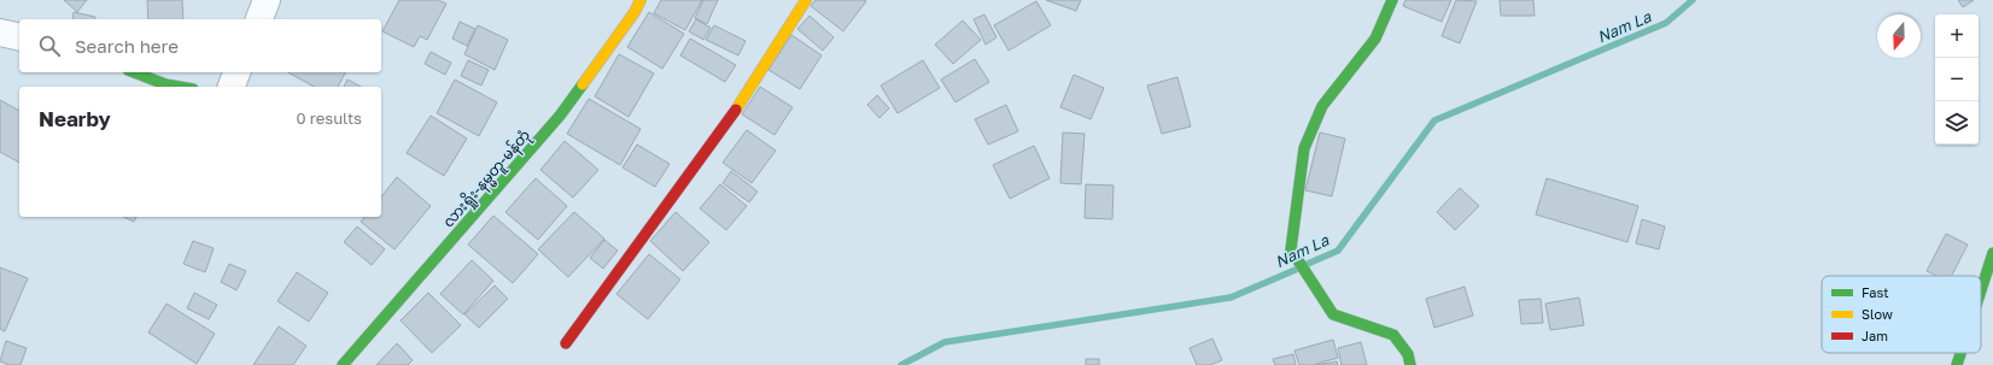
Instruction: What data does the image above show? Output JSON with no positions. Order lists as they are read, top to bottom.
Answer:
{
  "streets": {
    "street": ["လားရှိုး-နမ္မတူ-မန်တုံ"]
  },
  "water": ["Nam La"],
  "legend": ["Fast", "Slow", "Jam"],
  "north": "bottom",
  "page": {
    "map_buttons": ["+", "−"],
    "search": "Search here",
    "heading": ["Nearby", "0 results"]
  }
}
